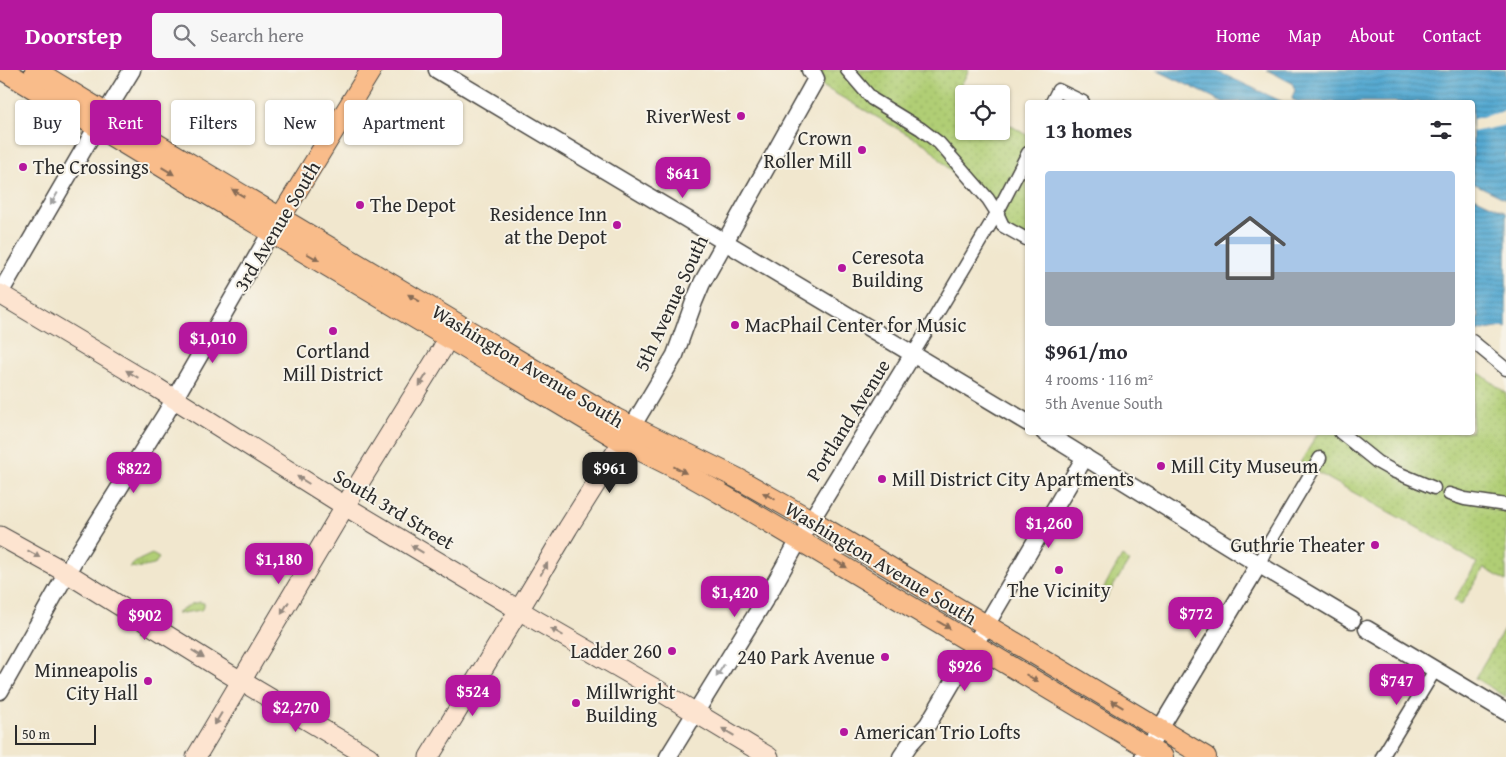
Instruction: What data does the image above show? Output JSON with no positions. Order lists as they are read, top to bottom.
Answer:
{
  "streets": {
    "main road": [
      "3rd Avenue South",
      "5th Avenue South",
      "Washington Avenue South",
      "South 3rd Street"
    ],
    "street": ["Portland Avenue"]
  },
  "crossings": [
    ["3rd Avenue South", "Washington Avenue South"],
    ["3rd Avenue South", "South 3rd Street"],
    ["5th Avenue South", "Washington Avenue South"],
    ["5th Avenue South", "South 3rd Street"],
    ["Washington Avenue South", "Portland Avenue"],
    ["Portland Avenue", "South 3rd Street"]
  ],
  "one_way": ["South 3rd Street"],
  "places": [
    "RiverWest",
    "Crown Roller Mill",
    "The Crossings",
    "The Depot",
    "Residence Inn at the Depot",
    "Ceresota Building",
    "MacPhail Center for Music",
    "Cortland Mill District",
    "Mill City Museum",
    "Mill District City Apartments",
    "Guthrie Theater",
    "The Vicinity",
    "Ladder 260",
    "240 Park Avenue",
    "Minneapolis City Hall",
    "Millwright Building",
    "American Trio Lofts"
  ],
  "scale_bar": "50 m",
  "page": {
    "header": "Doorstep",
    "search": "Search here",
    "nav": [
      "Home",
      "Map",
      "About",
      "Contact"
    ],
    "chip": [
      "Buy",
      "Rent",
      "Filters",
      "New",
      "Apartment"
    ],
    "heading": "13 homes",
    "price": [
      "$641",
      "$1,010",
      "$822",
      "$961",
      "$1,260",
      "$1,180",
      "$1,420",
      "$772",
      "$902",
      "$926",
      "$747",
      "$524",
      "$2,270"
    ],
    "list": [
      {
        "name": "$961/mo",
        "note": "4 rooms · 116 m² · 5th Avenue South"
      }
    ],
    "scale": "50 m"
  }
}
